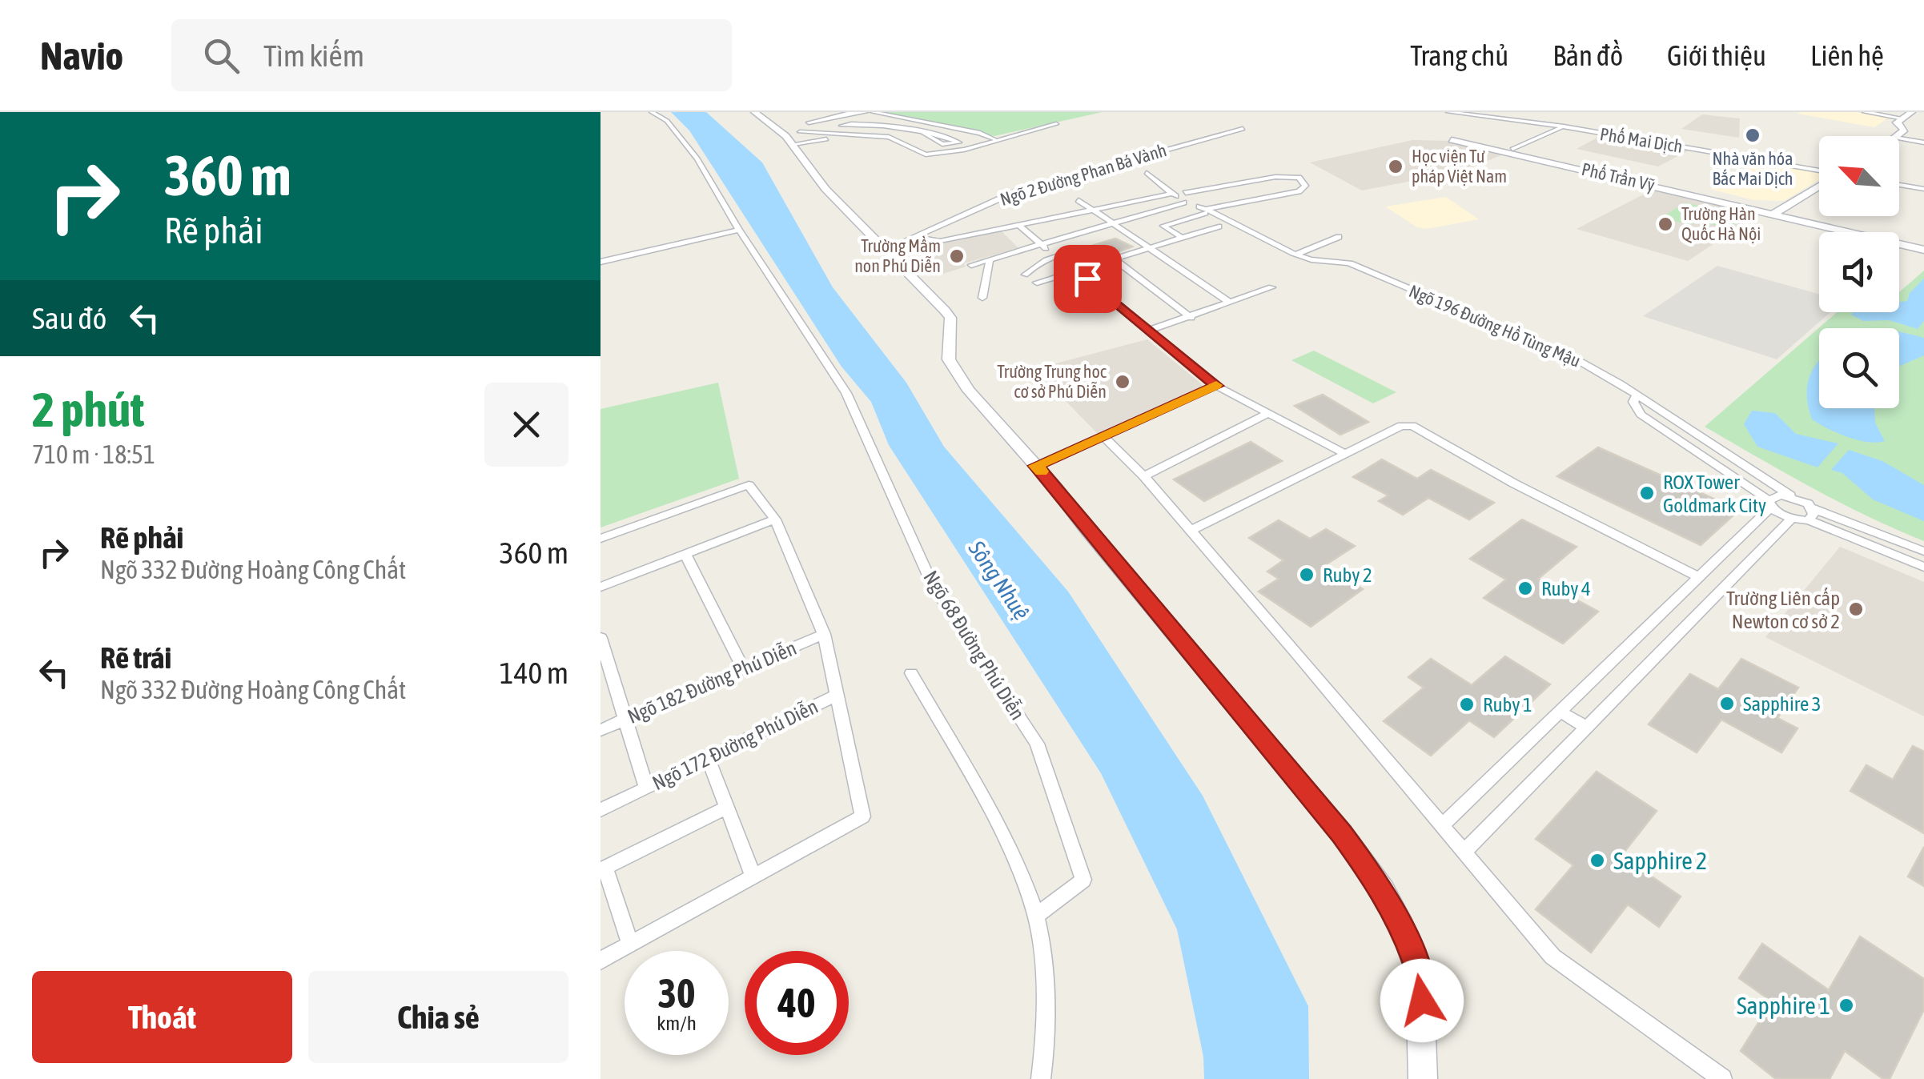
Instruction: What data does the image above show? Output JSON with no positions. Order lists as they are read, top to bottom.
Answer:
{
  "streets": {
    "street": [
      "Phố Mai Dịch",
      "Ngõ 2 Đường Phan Bá Vành",
      "Phố Trần Vỹ",
      "Ngõ 196 Đường Hồ Tùng Mậu",
      "Ngõ 68 Đường Phú Diễn",
      "Ngõ 182 Đường Phú Diễn",
      "Ngõ 172 Đường Phú Diễn"
    ]
  },
  "crossings": [
    ["Ngõ 182 Đường Phú Diễn", "Ngõ 172 Đường Phú Diễn"]
  ],
  "water": ["Sông Nhuệ"],
  "places": [
    "Nhà văn hóa Bắc Mai Dịch",
    "Học viện Tư pháp Việt Nam",
    "Trường Hàn Quốc Hà Nội",
    "Trường Mầm non Phú Diễn",
    "Trường Trung học cơ sở Phú Diễn",
    "ROX Tower Goldmark City",
    "Ruby 2",
    "Ruby 4",
    "Trường Liên cấp Newton cơ sở 2",
    "Sapphire 3",
    "Ruby 1",
    "Sapphire 2",
    "Sapphire 1"
  ],
  "north": "top left",
  "page": {
    "header": "Navio",
    "search": "Tìm kiếm",
    "nav": [
      "Trang chủ",
      "Bản đồ",
      "Giới thiệu",
      "Liên hệ"
    ],
    "turn": ["360 m", "Rẽ phải"],
    "then": "Sau đó",
    "heading": ["2 phút", "710 m · 18:51"],
    "list": [
      {
        "name": "Rẽ phải",
        "note": "Ngõ 332 Đường Hoàng Công Chất",
        "value": "360 m"
      },
      {
        "name": "Rẽ trái",
        "note": "Ngõ 332 Đường Hoàng Công Chất",
        "value": "140 m"
      }
    ],
    "speed": "30 km/h",
    "limit": "40",
    "buttons": ["Thoát", "Chia sẻ"]
  }
}
